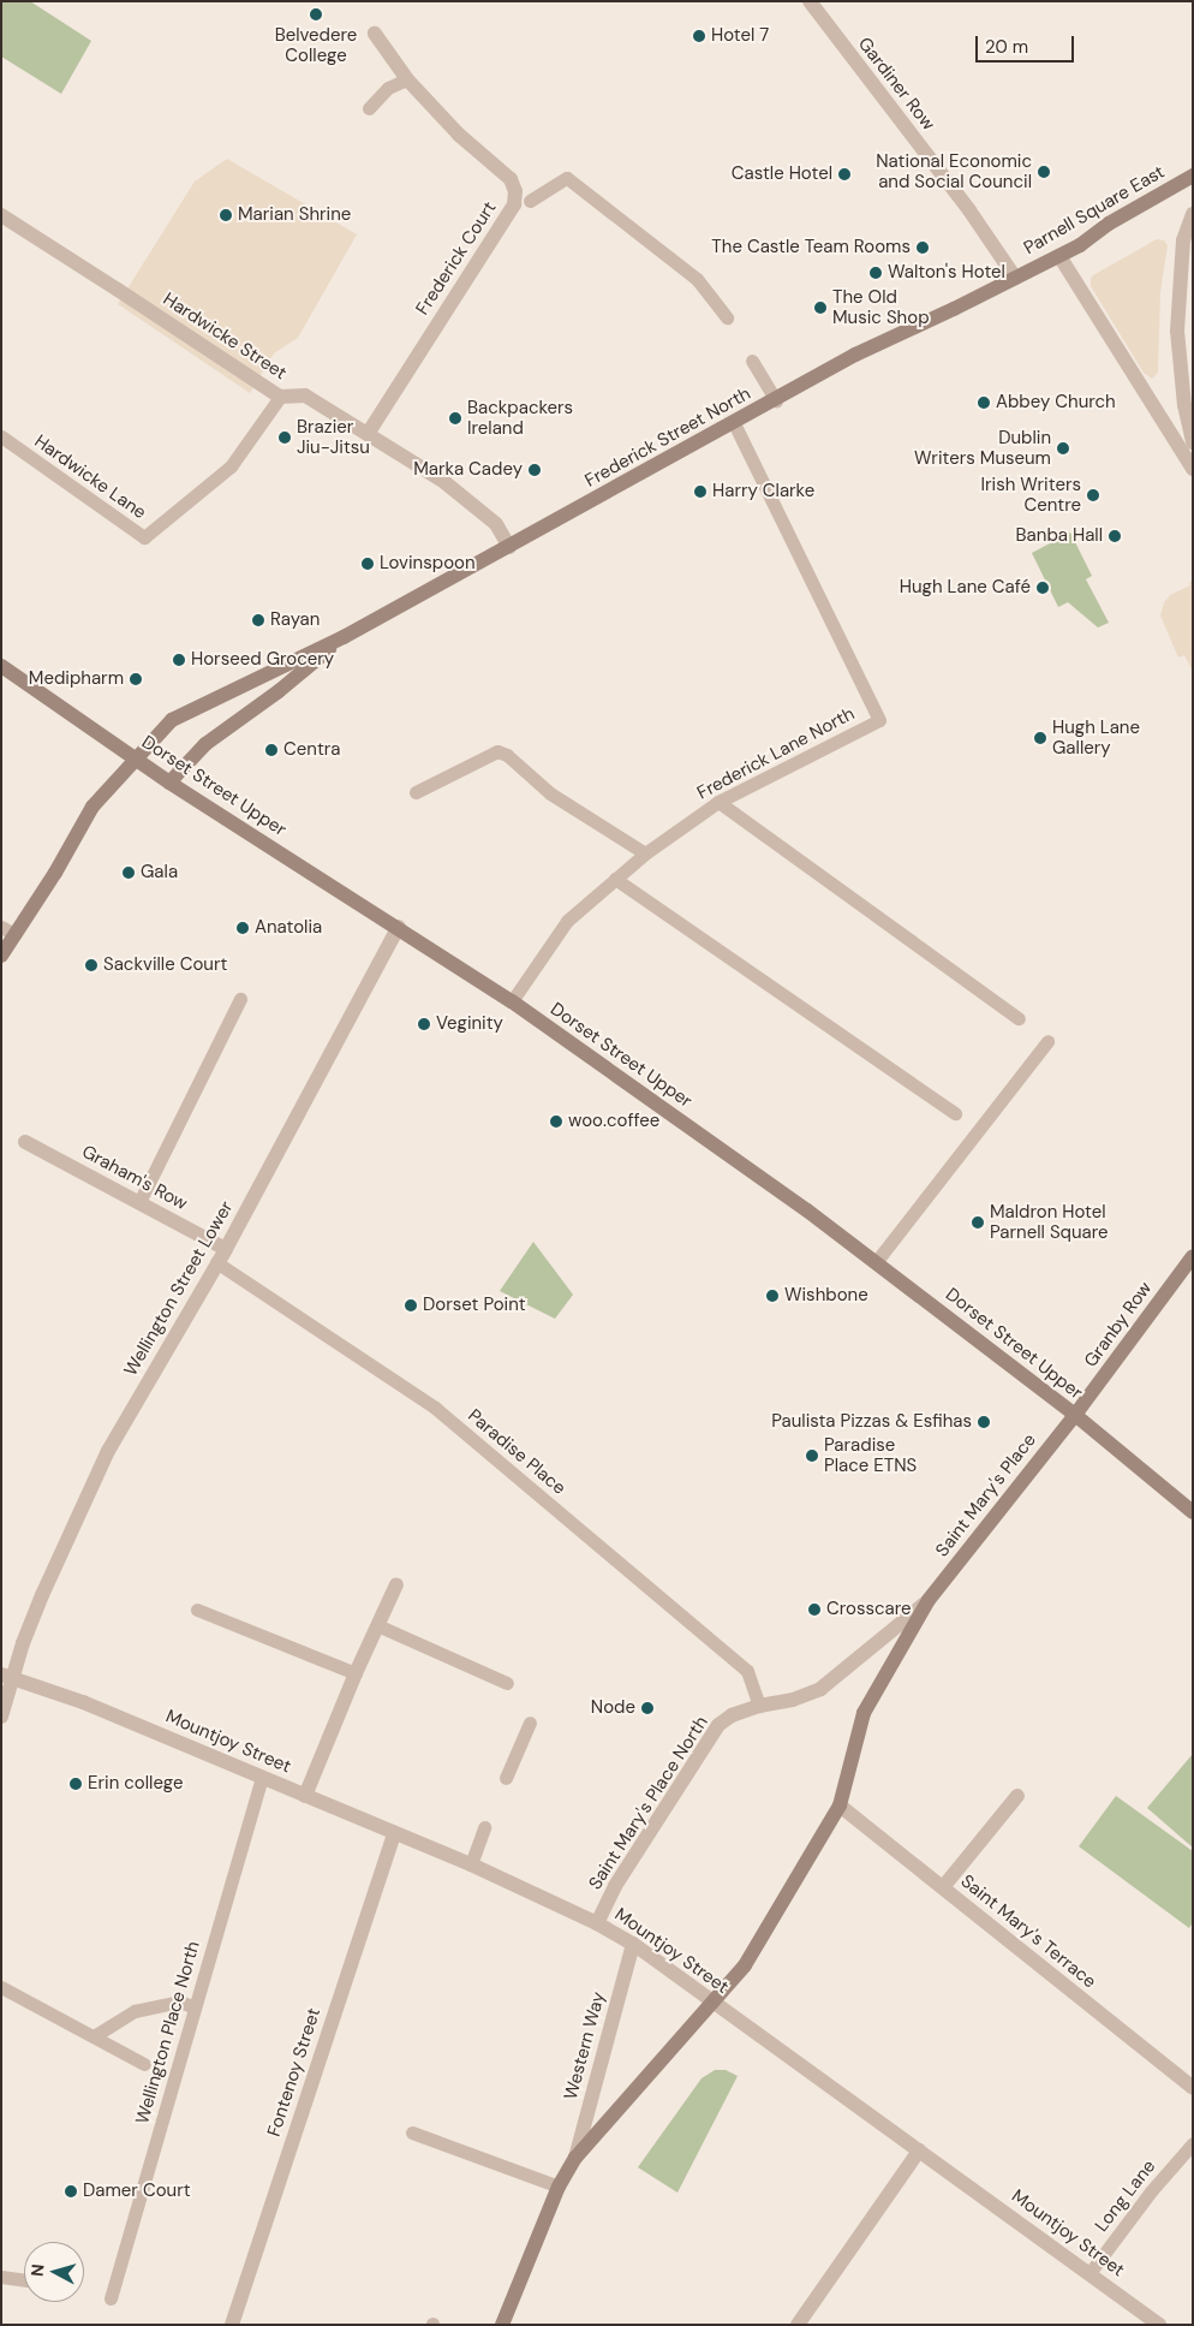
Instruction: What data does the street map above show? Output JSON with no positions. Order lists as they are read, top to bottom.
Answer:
{
  "streets": {
    "main road": [
      "Parnell Square East",
      "Frederick Street North",
      "Dorset Street Upper",
      "Granby Row",
      "Saint Mary's Place",
      "Western Way"
    ],
    "street": [
      "Gardiner Row",
      "Frederick Court",
      "Hardwicke Street",
      "Graham's Row",
      "Wellington Street Lower",
      "Mountjoy Street",
      "Saint Mary's Place North",
      "Saint Mary's Terrace",
      "Fontenoy Street"
    ],
    "lane": [
      "Hardwicke Lane",
      "Frederick Lane North",
      "Paradise Place",
      "Wellington Place North",
      "Long Lane"
    ]
  },
  "crossings": [
    ["Gardiner Row", "Parnell Square East"],
    ["Gardiner Row", "Frederick Street North"],
    ["Parnell Square East", "Frederick Street North"],
    ["Frederick Court", "Hardwicke Street"],
    ["Hardwicke Street", "Frederick Street North"],
    ["Hardwicke Street", "Hardwicke Lane"],
    ["Frederick Street North", "Frederick Lane North"],
    ["Frederick Street North", "Dorset Street Upper"],
    ["Frederick Lane North", "Dorset Street Upper"],
    ["Dorset Street Upper", "Wellington Street Lower"],
    ["Dorset Street Upper", "Granby Row"],
    ["Dorset Street Upper", "Saint Mary's Place"],
    ["Graham's Row", "Wellington Street Lower"],
    ["Wellington Street Lower", "Paradise Place"],
    ["Wellington Street Lower", "Mountjoy Street"],
    ["Granby Row", "Saint Mary's Place"],
    ["Paradise Place", "Saint Mary's Place North"],
    ["Saint Mary's Place", "Saint Mary's Place North"],
    ["Mountjoy Street", "Saint Mary's Place North"],
    ["Mountjoy Street", "Wellington Place North"],
    ["Mountjoy Street", "Western Way"],
    ["Mountjoy Street", "Fontenoy Street"],
    ["Mountjoy Street", "Long Lane"]
  ],
  "places": [
    "Belvedere College",
    "Hotel 7",
    "National Economic and Social Council",
    "Castle Hotel",
    "Marian Shrine",
    "The Castle Team Rooms",
    "Walton's Hotel",
    "The Old Music Shop",
    "Abbey Church",
    "Backpackers Ireland",
    "Brazier Jiu-Jitsu",
    "Dublin Writers Museum",
    "Marka Cadey",
    "Harry Clarke",
    "Irish Writers Centre",
    "Banba Hall",
    "Lovinspoon",
    "Hugh Lane Café",
    "Rayan",
    "Horseed Grocery",
    "Medipharm",
    "Hugh Lane Gallery",
    "Centra",
    "Gala",
    "Anatolia",
    "Sackville Court",
    "Veginity",
    "woo.coffee",
    "Maldron Hotel Parnell Square",
    "Wishbone",
    "Dorset Point",
    "Paulista Pizzas & Esfihas",
    "Paradise Place ETNS",
    "Crosscare",
    "Node",
    "Erin college",
    "Damer Court"
  ],
  "scale_bar": "20 m",
  "north": "left"
}
